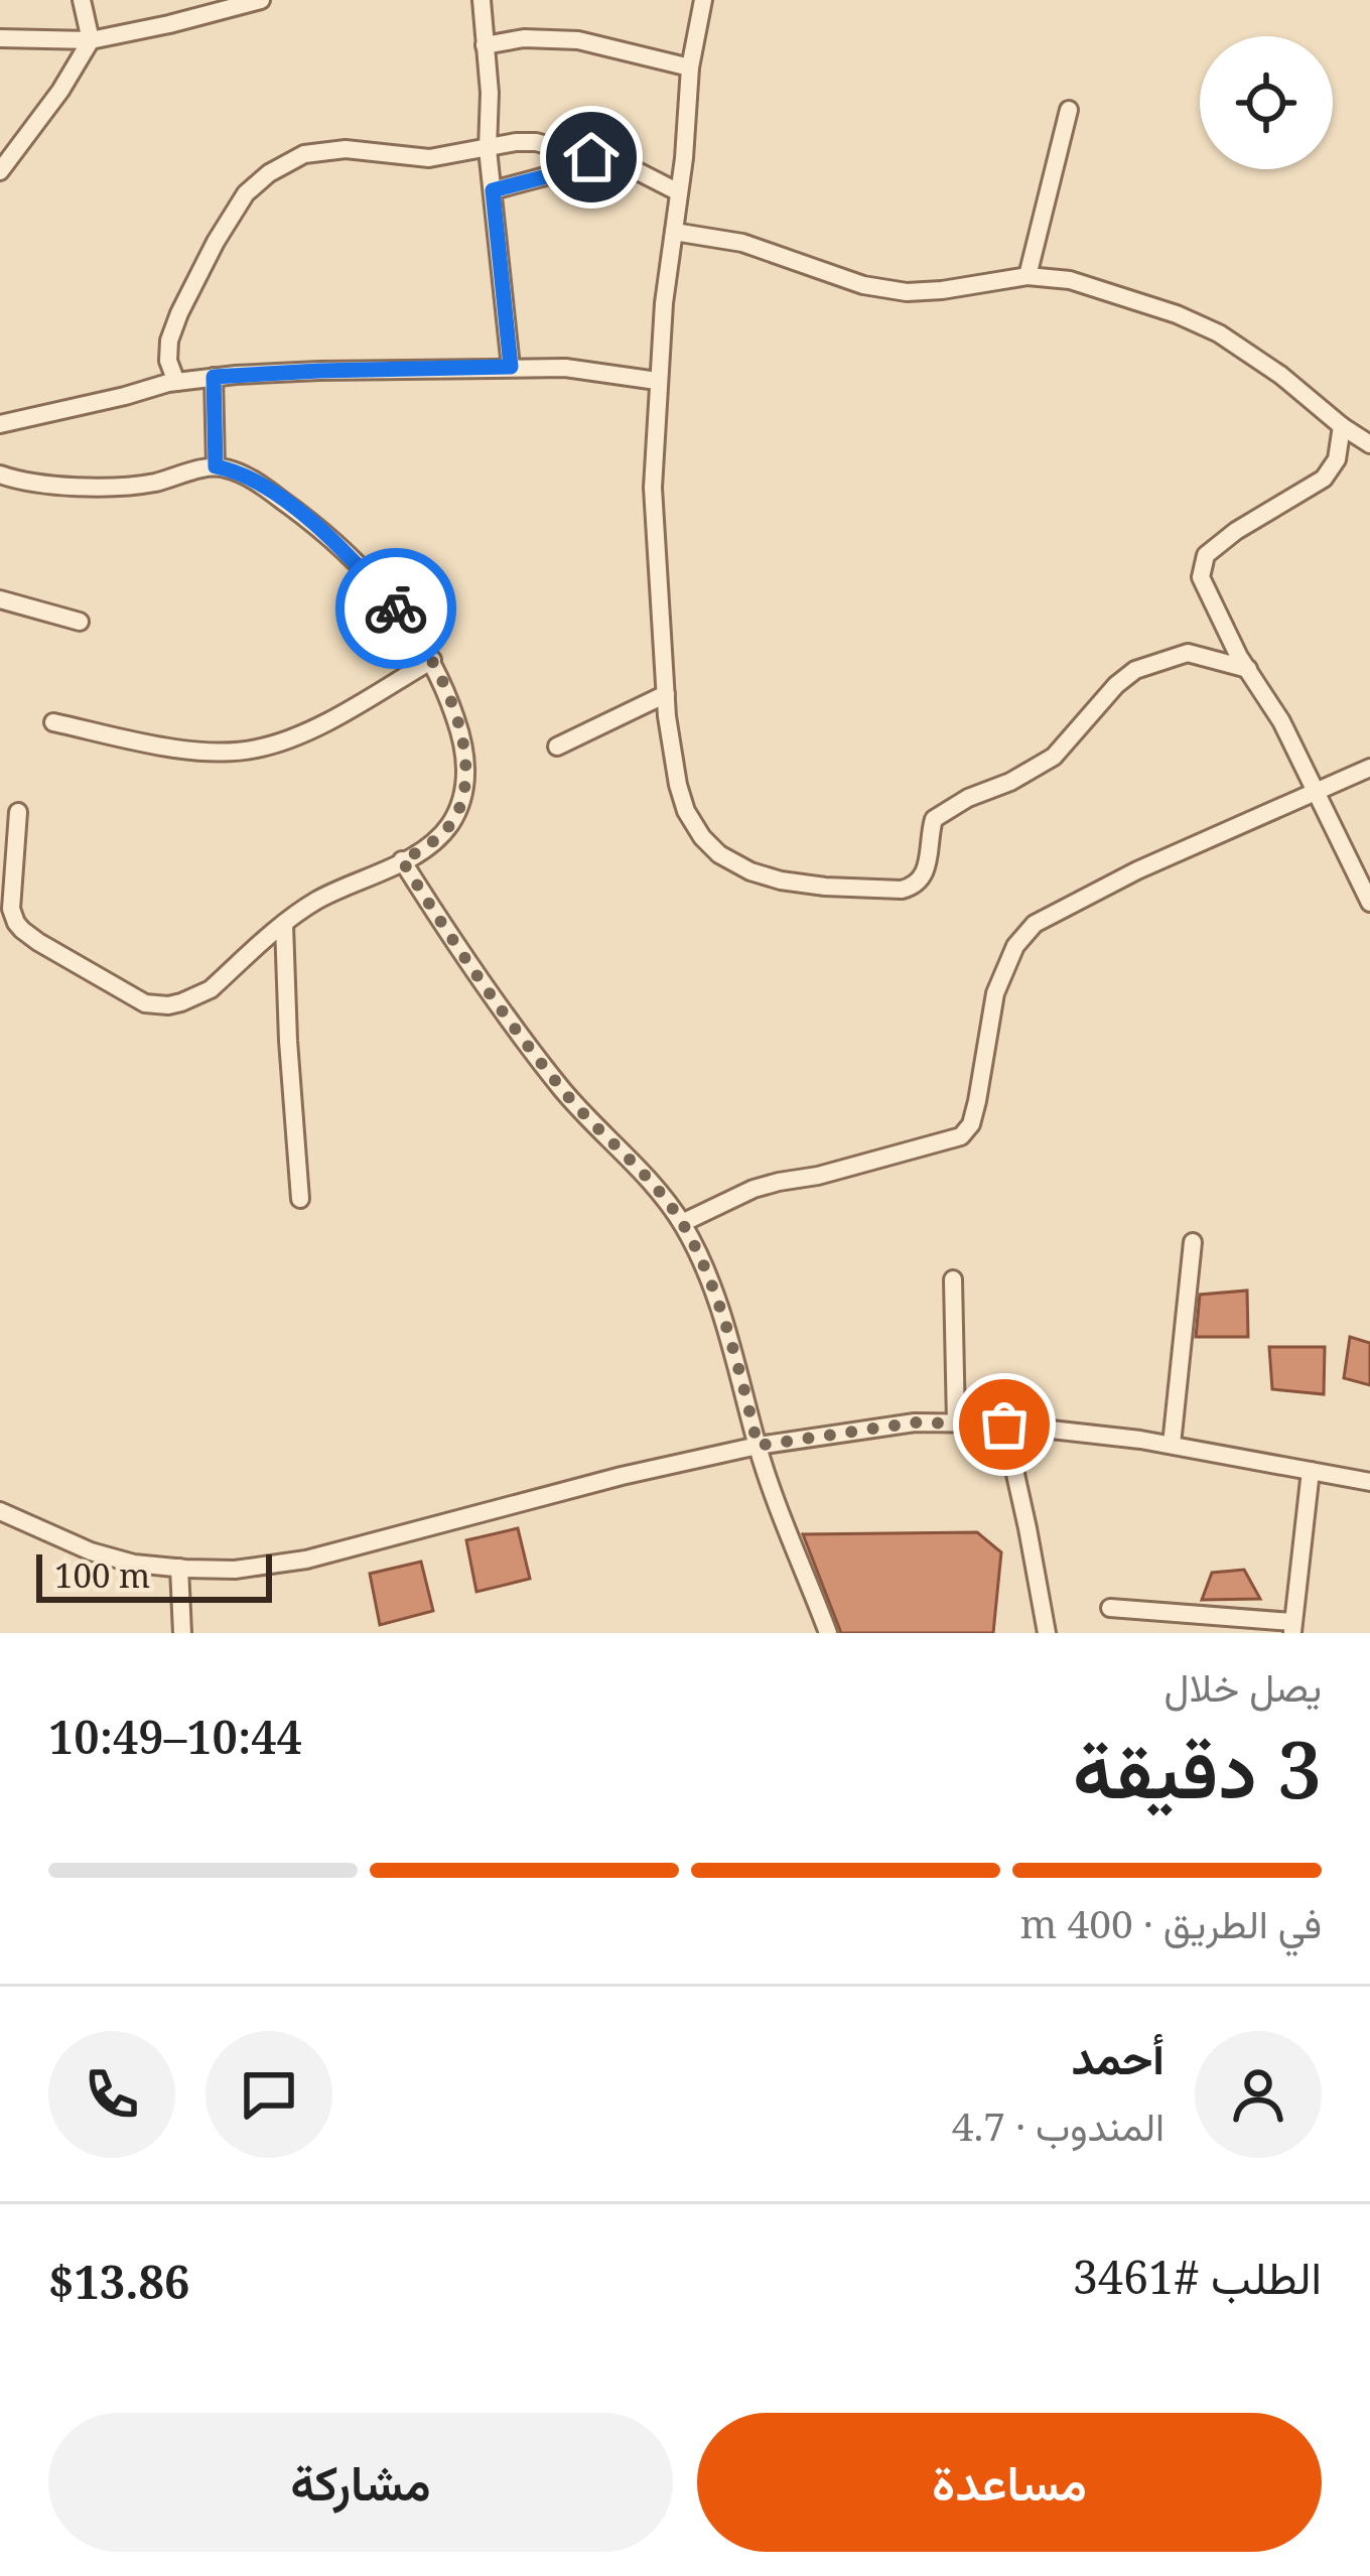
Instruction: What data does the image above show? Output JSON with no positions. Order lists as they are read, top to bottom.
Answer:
{
  "scale_bar": "100 m",
  "page": {
    "scale": "100 m",
    "heading": ["3 دقيقة", "يصل خلال", "10:44–10:49"],
    "panel": [
      "أحمد",
      "المندوب · 4.7",
      "الطلب #3461",
      "$13.86"
    ],
    "bar": "في الطريق · 400 m",
    "buttons": ["مساعدة", "مشاركة"]
  }
}
